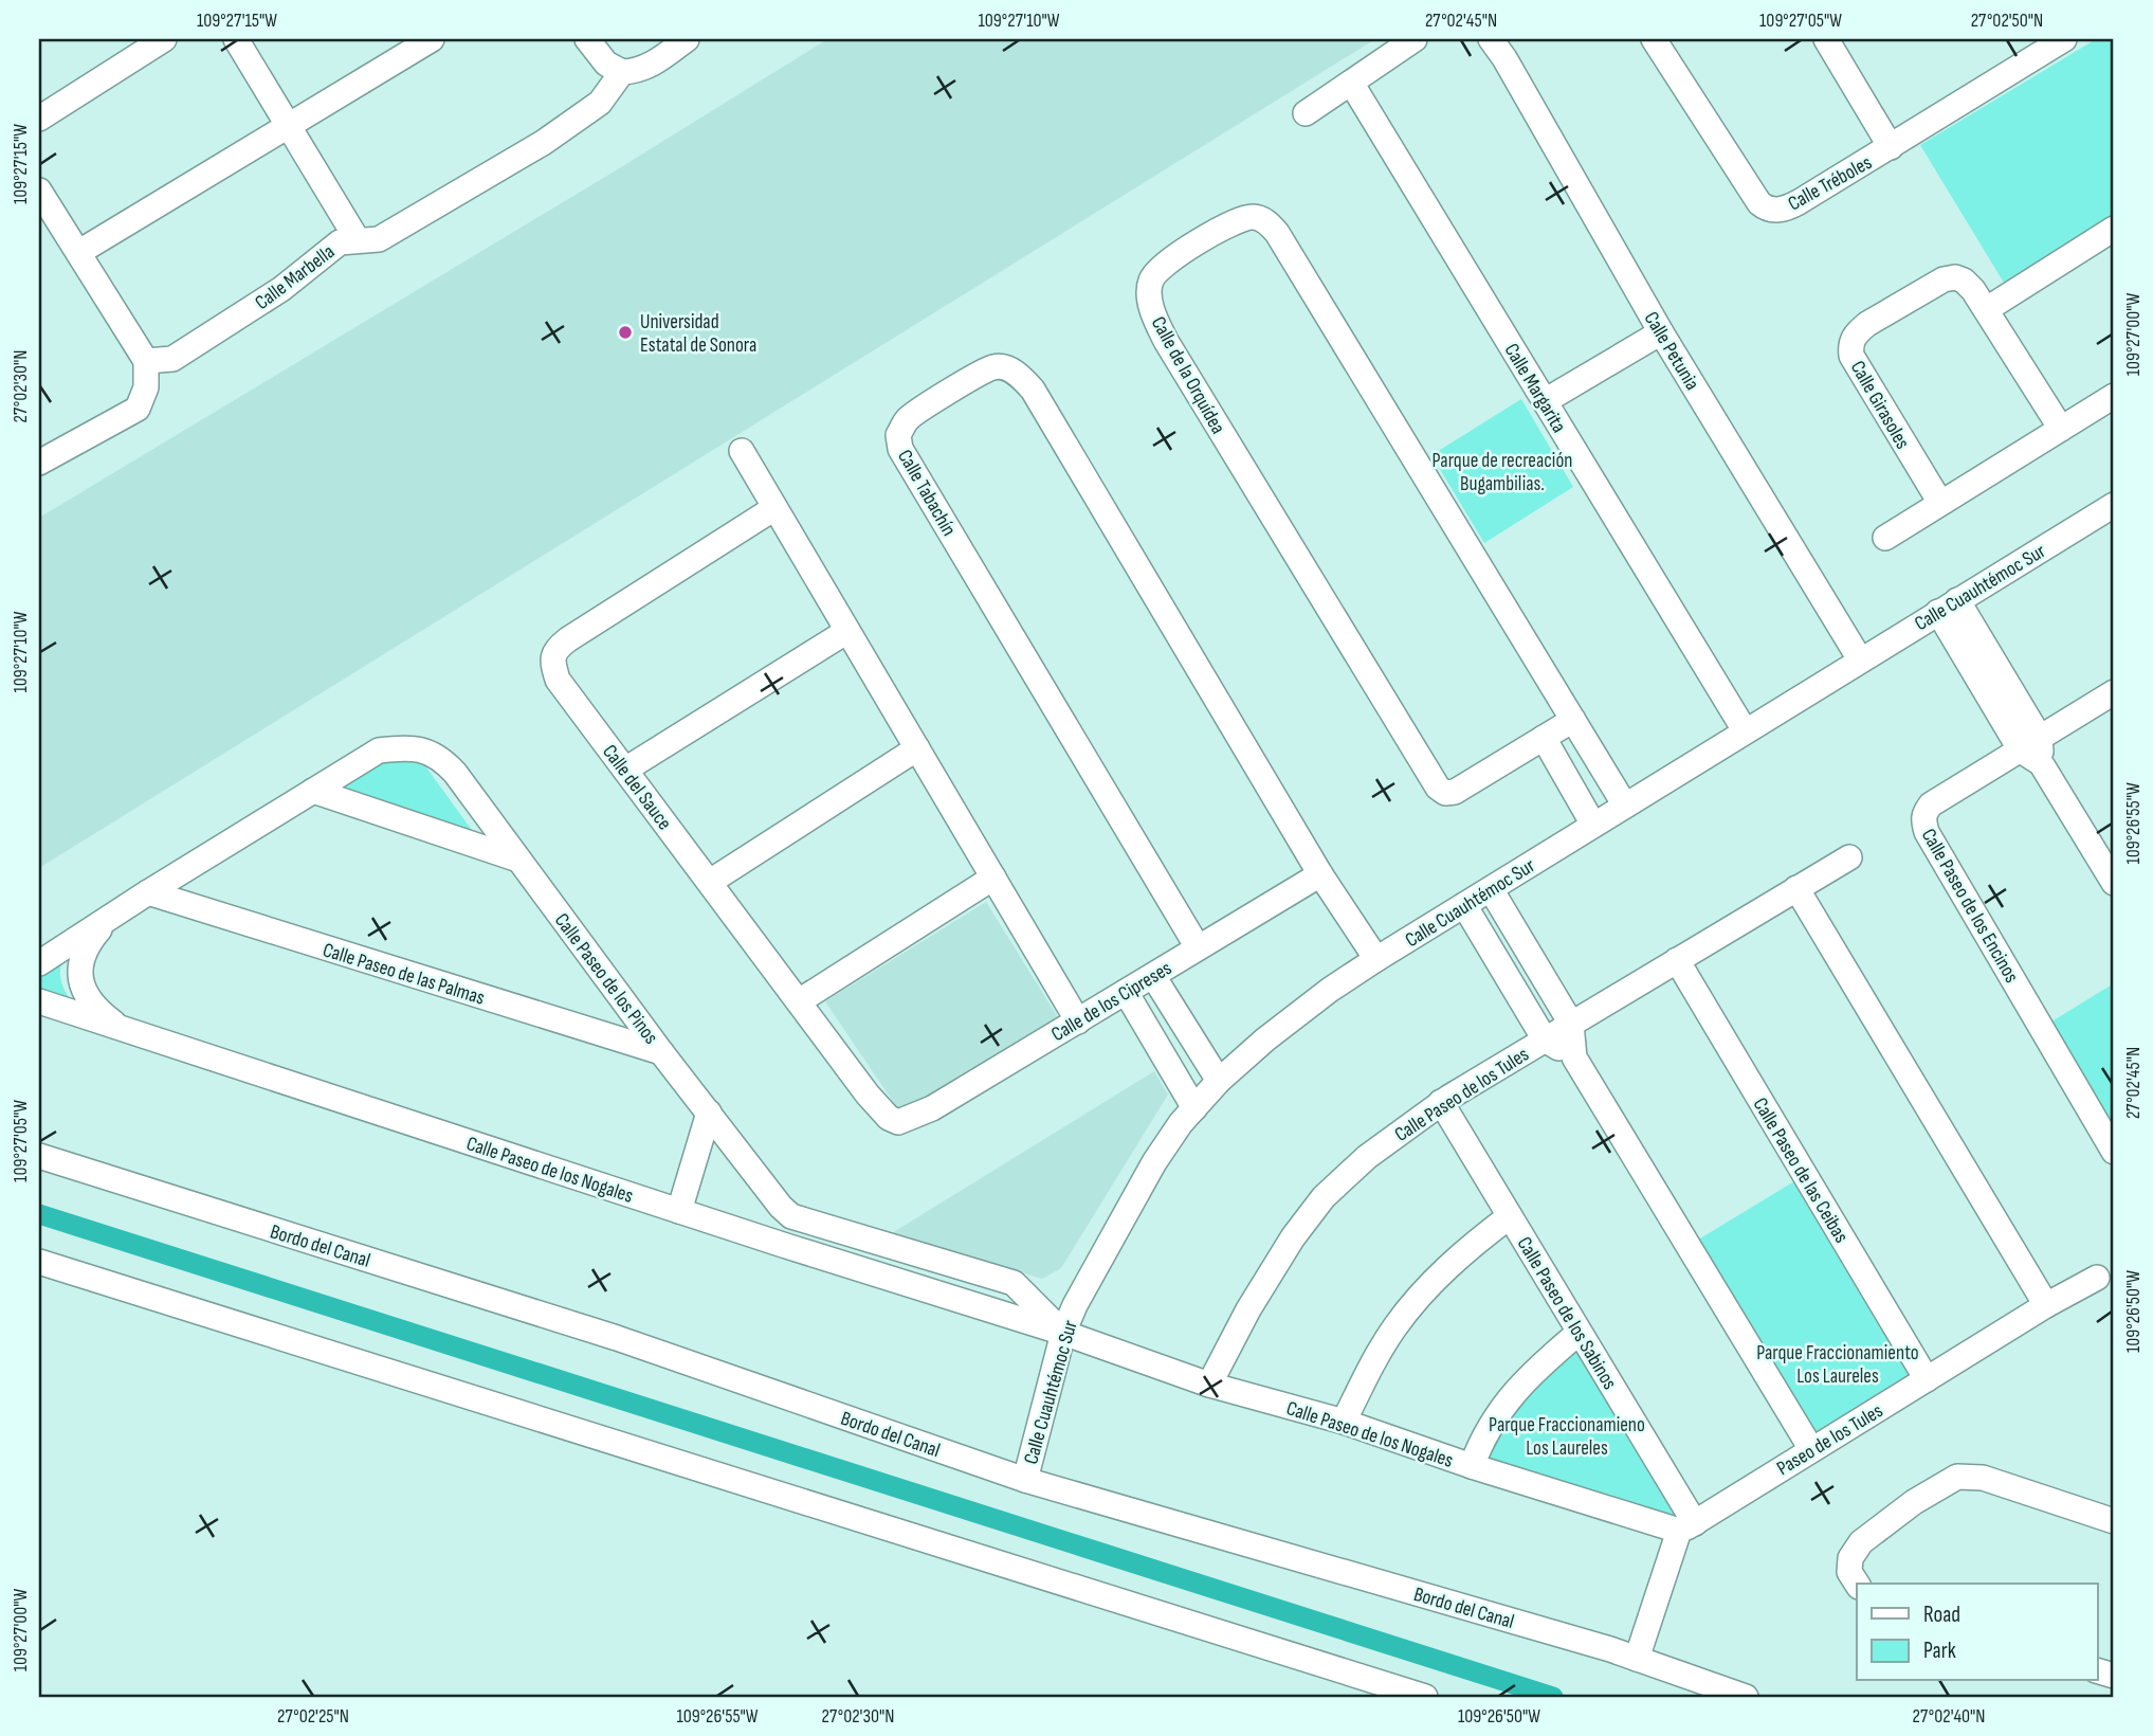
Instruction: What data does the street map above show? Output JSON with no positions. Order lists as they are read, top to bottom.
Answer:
{
  "streets": {
    "street": [
      "Calle Tréboles",
      "Calle Marbella",
      "Calle Petunia",
      "Calle de la Orquídea",
      "Calle Margarita",
      "Calle Girasoles",
      "Calle Tabachín",
      "Calle Cuauhtémoc Sur",
      "Calle del Sauce",
      "Calle Paseo de los Encinos",
      "Calle Paseo de las Palmas",
      "Calle Paseo de los Pinos",
      "Calle de los Cipreses",
      "Calle Paseo de los Tules",
      "Calle Paseo de los Nogales",
      "Calle Paseo de las Ceibas",
      "Bordo del Canal",
      "Calle Paseo de los Sabinos",
      "Paseo de los Tules"
    ]
  },
  "crossings": [
    ["Calle Petunia", "Calle Cuauhtémoc Sur"],
    ["Calle de la Orquídea", "Calle Cuauhtémoc Sur"],
    ["Calle Margarita", "Calle Cuauhtémoc Sur"],
    ["Calle Tabachín", "Calle de los Cipreses"],
    ["Calle Cuauhtémoc Sur", "Calle Paseo de los Nogales"],
    ["Calle Cuauhtémoc Sur", "Bordo del Canal"],
    ["Calle del Sauce", "Calle de los Cipreses"],
    ["Calle Paseo de las Palmas", "Calle Paseo de los Pinos"],
    ["Calle Paseo de los Pinos", "Calle Paseo de los Nogales"],
    ["Calle Paseo de los Tules", "Calle Paseo de los Nogales"],
    ["Calle Paseo de los Tules", "Calle Paseo de las Ceibas"],
    ["Calle Paseo de los Tules", "Calle Paseo de los Sabinos"],
    ["Calle Paseo de los Nogales", "Calle Paseo de los Sabinos"],
    ["Calle Paseo de los Nogales", "Paseo de los Tules"],
    ["Calle Paseo de las Ceibas", "Paseo de los Tules"],
    ["Calle Paseo de los Sabinos", "Paseo de los Tules"]
  ],
  "parks": ["Parque de recreación Bugambilias.", "Parque Fraccionamiento Los Laureles", "Parque Fraccionamieno Los Laureles"],
  "places": ["Universidad Estatal de Sonora"],
  "legend": ["Road", "Park"],
  "coordinates": [
    "109°27'15\"W",
    "109°27'10\"W",
    "27°02'45\"N",
    "109°27'05\"W",
    "27°02'50\"N",
    "109°27'00\"W",
    "27°02'30\"N",
    "109°26'55\"W",
    "109°26'50\"W",
    "27°02'25\"N",
    "27°02'40\"N"
  ]
}
